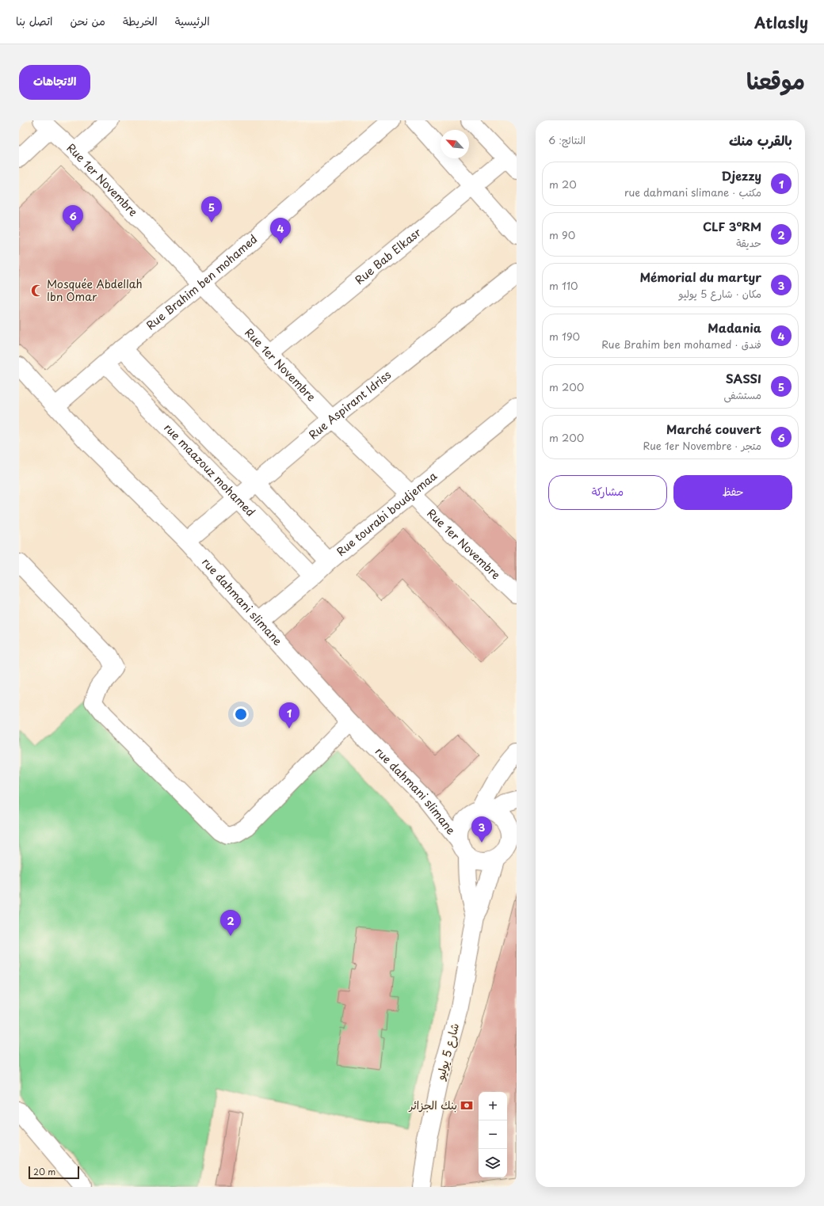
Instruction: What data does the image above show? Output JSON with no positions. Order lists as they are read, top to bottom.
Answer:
{
  "streets": {
    "street": [
      "Rue 1er Novembre",
      "Rue Bab Elkasr",
      "Rue Brahim ben mohamed",
      "Rue Aspirant Idriss",
      "rue maazouz mohamed",
      "Rue tourabi boudjemaa",
      "rue dahmani slimane",
      "شارع 5 يوليو"
    ]
  },
  "crossings": [
    ["Rue 1er Novembre", "Rue Bab Elkasr"],
    ["Rue 1er Novembre", "Rue Brahim ben mohamed"],
    ["Rue 1er Novembre", "Rue Aspirant Idriss"],
    ["Rue 1er Novembre", "Rue tourabi boudjemaa"],
    ["Rue Brahim ben mohamed", "rue maazouz mohamed"],
    ["Rue Brahim ben mohamed", "rue dahmani slimane"],
    ["Rue Aspirant Idriss", "rue maazouz mohamed"],
    ["Rue Aspirant Idriss", "rue dahmani slimane"],
    ["rue maazouz mohamed", "Rue tourabi boudjemaa"],
    ["Rue tourabi boudjemaa", "rue dahmani slimane"],
    ["rue dahmani slimane", "شارع 5 يوليو"]
  ],
  "places": {
    "mosque": ["Mosquée Abdellah Ibn Omar"],
    "bank": ["بنك الجزائر"]
  },
  "scale_bar": "20 m",
  "north": "top left",
  "page": {
    "header": "Atlasly",
    "nav": [
      "الرئيسية",
      "الخريطة",
      "من نحن",
      "اتصل بنا"
    ],
    "title": "موقعنا",
    "buttons": [
      "الاتجاهات",
      ["حفظ", "مشاركة"]
    ],
    "heading": ["بالقرب منك", "النتائج: 6"],
    "list": [
      {
        "mark": "1",
        "name": "Djezzy",
        "note": "مكتب · rue dahmani slimane",
        "value": "20 m"
      },
      {
        "mark": "2",
        "name": "CLF 3°RM",
        "note": "حديقة",
        "value": "90 m"
      },
      {
        "mark": "3",
        "name": "Mémorial du martyr",
        "note": "مكان · شارع 5 يوليو",
        "value": "110 m"
      },
      {
        "mark": "4",
        "name": "Madania",
        "note": "فندق · Rue Brahim ben mohamed",
        "value": "190 m"
      },
      {
        "mark": "5",
        "name": "SASSI",
        "note": "مستشفى",
        "value": "200 m"
      },
      {
        "mark": "6",
        "name": "Marché couvert",
        "note": "متجر · Rue 1er Novembre",
        "value": "200 m"
      }
    ],
    "pins": [
      "5",
      "6",
      "4",
      "1",
      "3",
      "2"
    ],
    "map_buttons": ["+", "−"],
    "scale": "20 m"
  }
}
